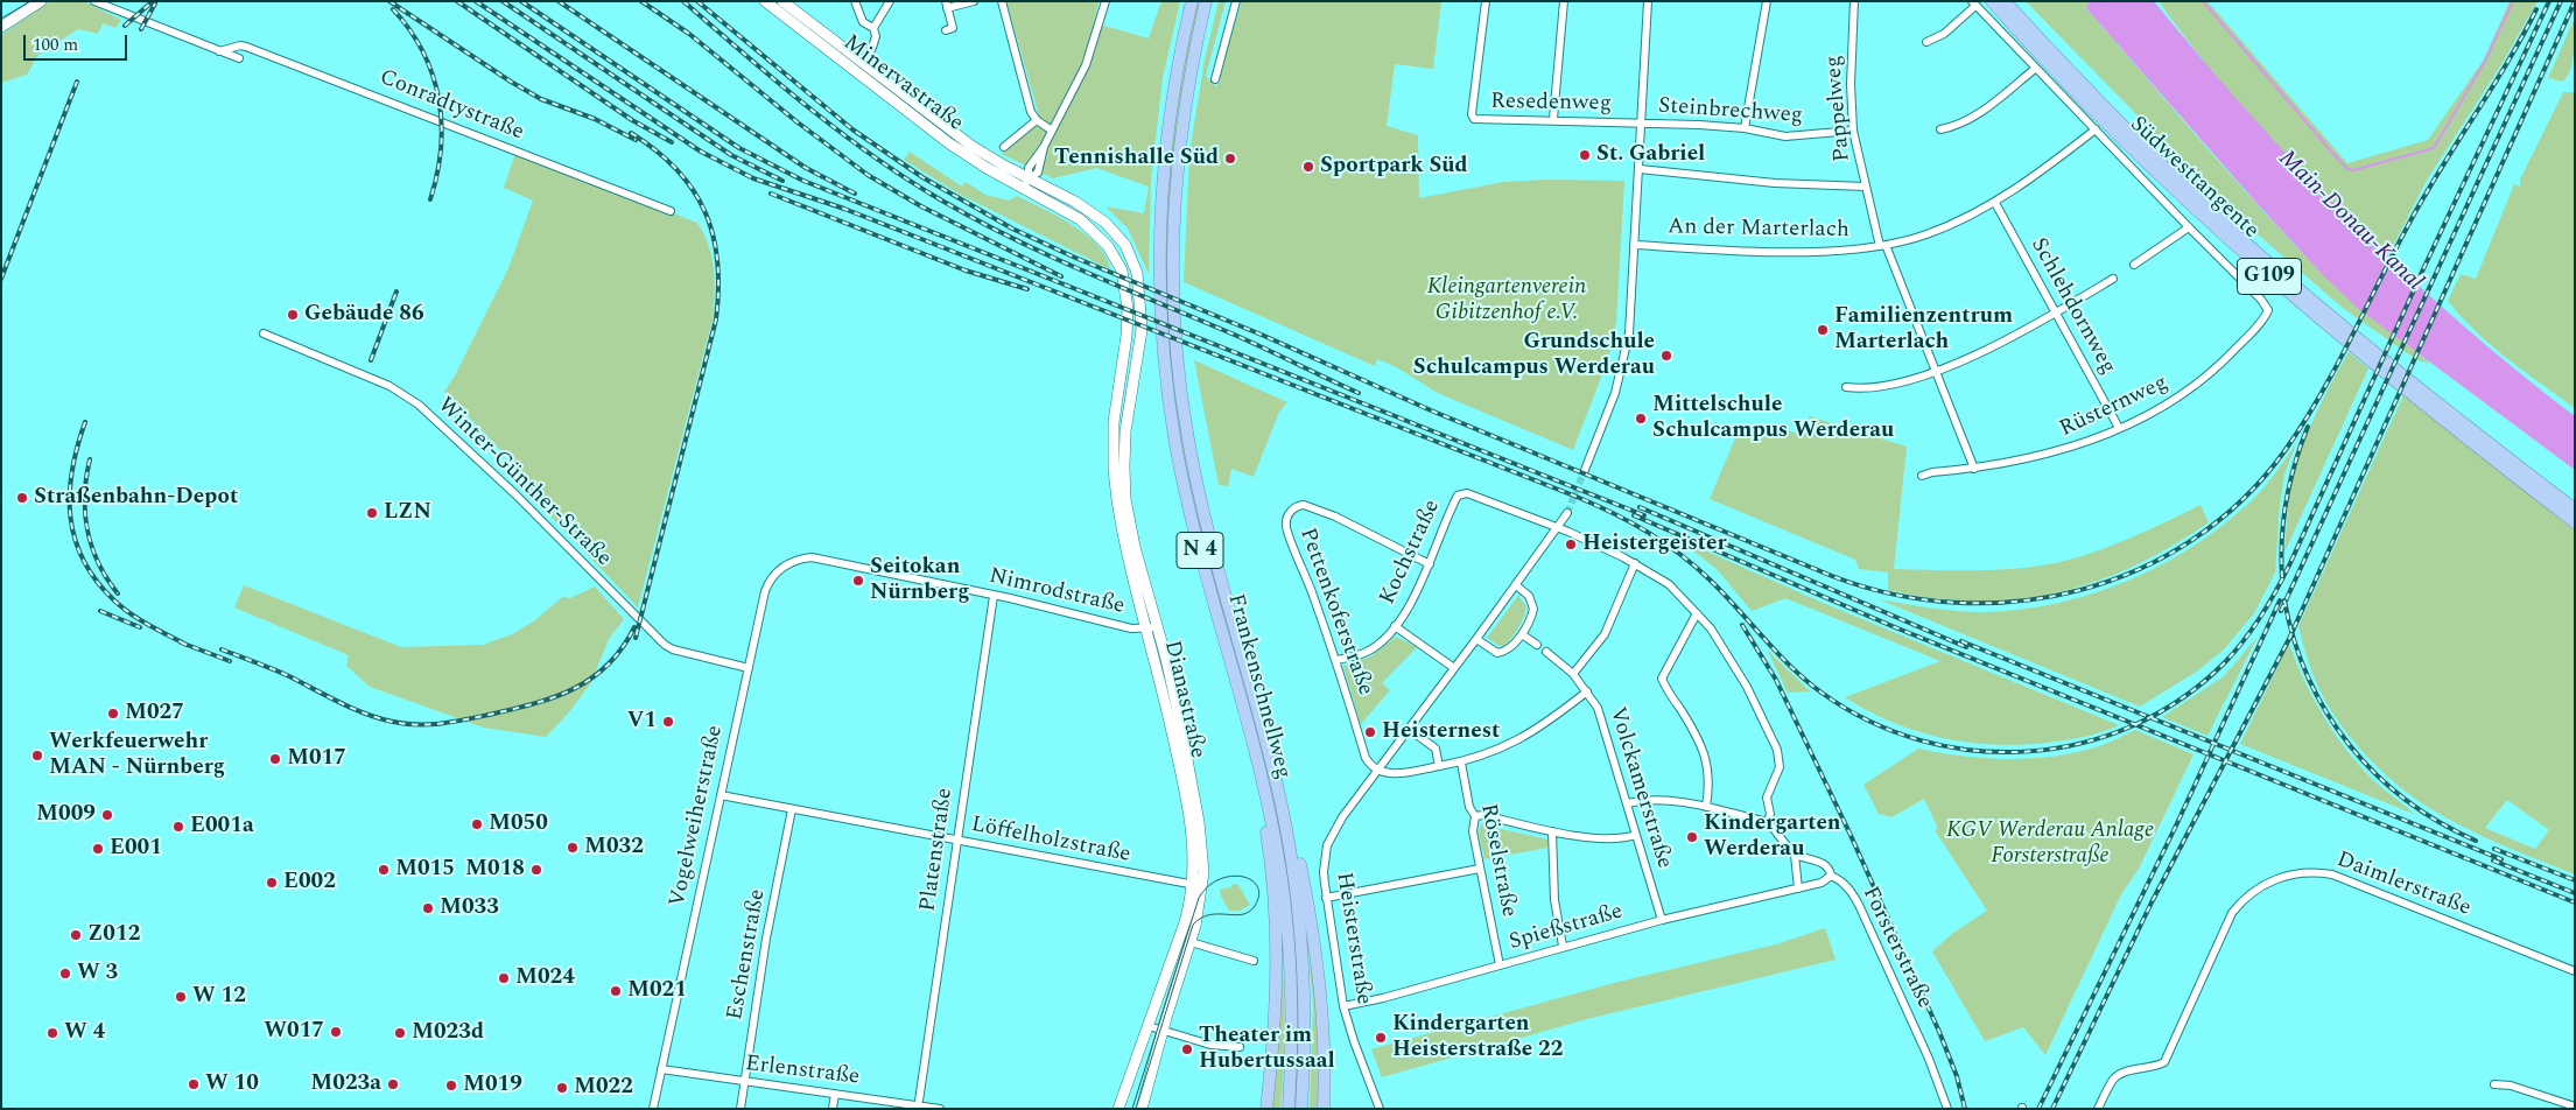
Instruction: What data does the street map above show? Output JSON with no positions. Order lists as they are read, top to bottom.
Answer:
{
  "streets": {
    "highway": [
      "Südwesttangente",
      "G109",
      "N 4",
      "Frankenschnellweg"
    ],
    "main road": ["Minervastraße", "Dianastraße"],
    "street": [
      "Resedenweg",
      "Conradtystraße",
      "Pappelweg",
      "Steinbrechweg",
      "An der Marterlach",
      "Schlehdornweg",
      "Rüsternweg",
      "Winter-Günther-Straße",
      "Kochstraße",
      "Nimrodstraße",
      "Pettenkoferstraße",
      "Volckamerstraße",
      "Vogelweiherstraße",
      "Löffelholzstraße",
      "Platenstraße",
      "Röselstraße",
      "Daimlerstraße",
      "Spießstraße",
      "Heisterstraße",
      "Forsterstraße",
      "Eschenstraße",
      "Erlenstraße"
    ]
  },
  "crossings": [
    ["Minervastraße", "Dianastraße"],
    ["Resedenweg", "Steinbrechweg"],
    ["Pappelweg", "Steinbrechweg"],
    ["Pappelweg", "An der Marterlach"],
    ["Pappelweg", "Rüsternweg"],
    ["An der Marterlach", "Schlehdornweg"],
    ["An der Marterlach", "Rüsternweg"],
    ["Schlehdornweg", "Rüsternweg"],
    ["Winter-Günther-Straße", "Vogelweiherstraße"],
    ["Kochstraße", "Pettenkoferstraße"],
    ["Kochstraße", "Heisterstraße"],
    ["Nimrodstraße", "Dianastraße"],
    ["Nimrodstraße", "Vogelweiherstraße"],
    ["Nimrodstraße", "Platenstraße"],
    ["Pettenkoferstraße", "Heisterstraße"],
    ["Dianastraße", "Löffelholzstraße"],
    ["Volckamerstraße", "Spießstraße"],
    ["Vogelweiherstraße", "Löffelholzstraße"],
    ["Vogelweiherstraße", "Erlenstraße"],
    ["Löffelholzstraße", "Platenstraße"],
    ["Löffelholzstraße", "Eschenstraße"],
    ["Platenstraße", "Erlenstraße"],
    ["Röselstraße", "Spießstraße"],
    ["Spießstraße", "Heisterstraße"],
    ["Spießstraße", "Forsterstraße"],
    ["Eschenstraße", "Erlenstraße"]
  ],
  "water": ["Main-Donau-Kanal"],
  "parks": ["Kleingartenverein Gibitzenhof e.V.", "KGV Werderau Anlage Forsterstraße"],
  "places": [
    "St. Gabriel",
    "Tennishalle Süd",
    "Sportpark Süd",
    "Gebäude 86",
    "Familienzentrum Marterlach",
    "Grundschule Schulcampus Werderau",
    "Mittelschule Schulcampus Werderau",
    "Straßenbahn-Depot",
    "LZN",
    "Heistergeister",
    "Seitokan Nürnberg",
    "M027",
    "V1",
    "Heisternest",
    "Werkfeuerwehr MAN - Nürnberg",
    "M017",
    "M009",
    "M050",
    "E001a",
    "Kindergarten Werderau",
    "M032",
    "E001",
    "M015",
    "M018",
    "E002",
    "M033",
    "Z012",
    "W 3",
    "M024",
    "M021",
    "W 12",
    "W017",
    "W 4",
    "M023d",
    "Kindergarten Heisterstraße 22",
    "Theater im Hubertussaal",
    "W 10",
    "M023a",
    "M019",
    "M022"
  ],
  "scale_bar": "100 m"
}
